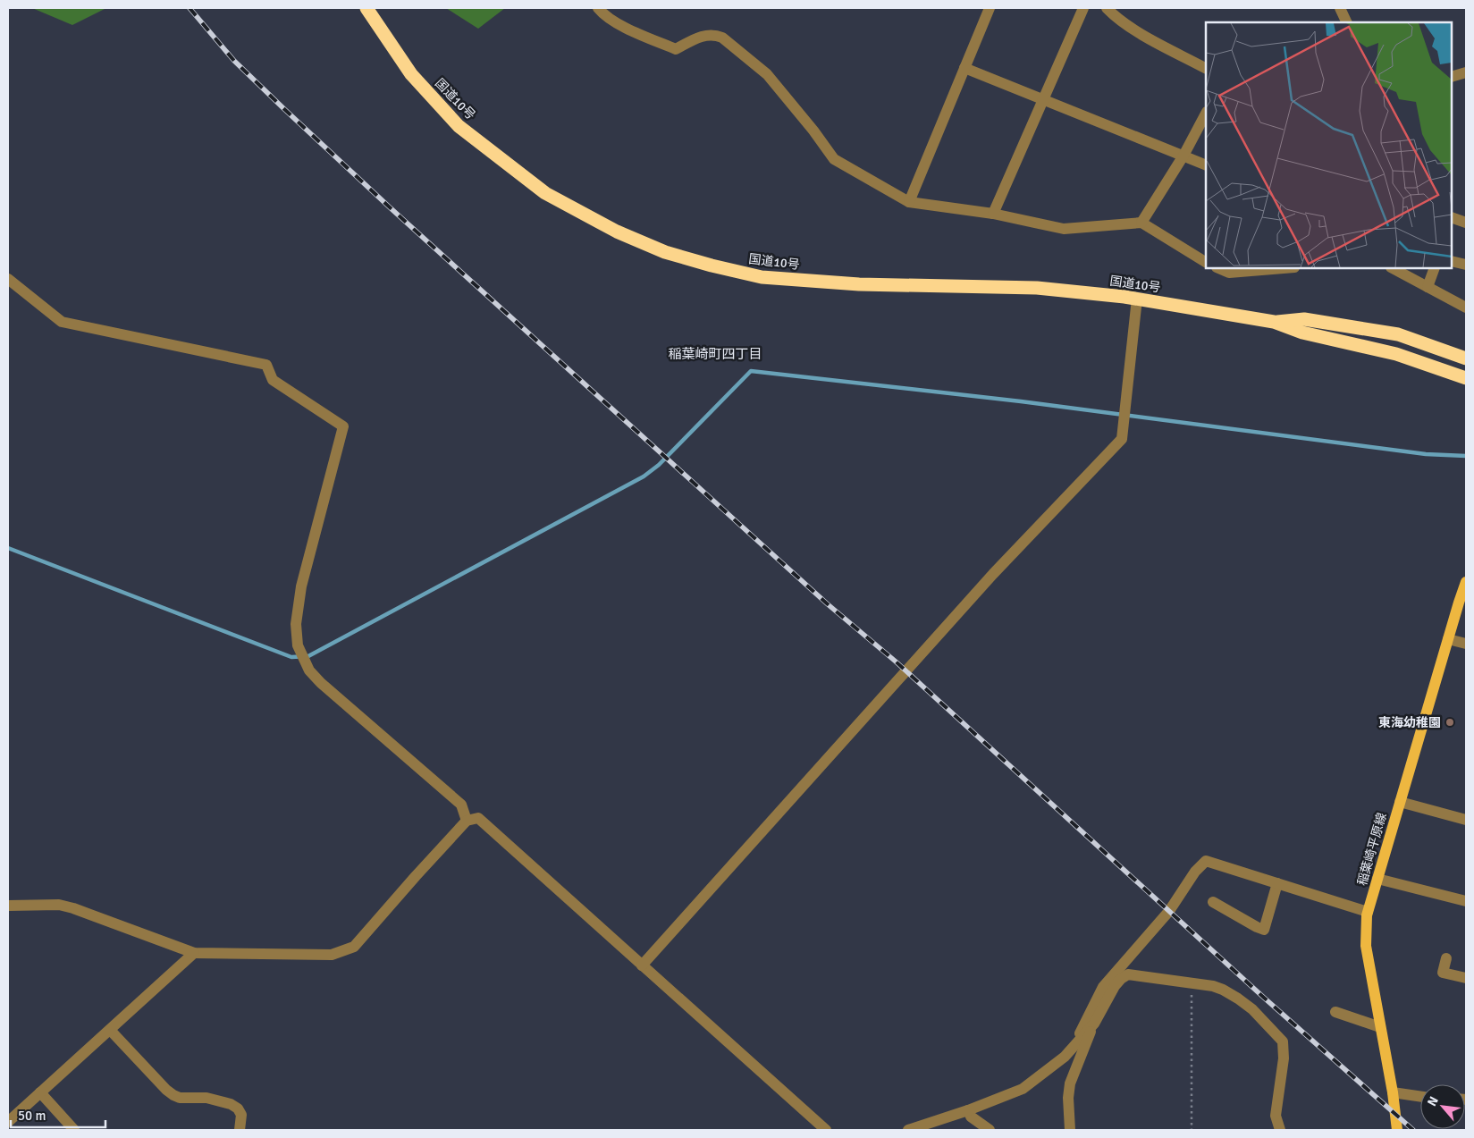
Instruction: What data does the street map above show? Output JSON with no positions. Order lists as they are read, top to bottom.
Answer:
{
  "streets": {
    "highway": ["国道10号"],
    "main road": ["稲葉崎平原線"]
  },
  "districts": ["稲葉崎町四丁目"],
  "places": ["東海幼稚園"],
  "scale_bar": "50 m",
  "north": "top left"
}
